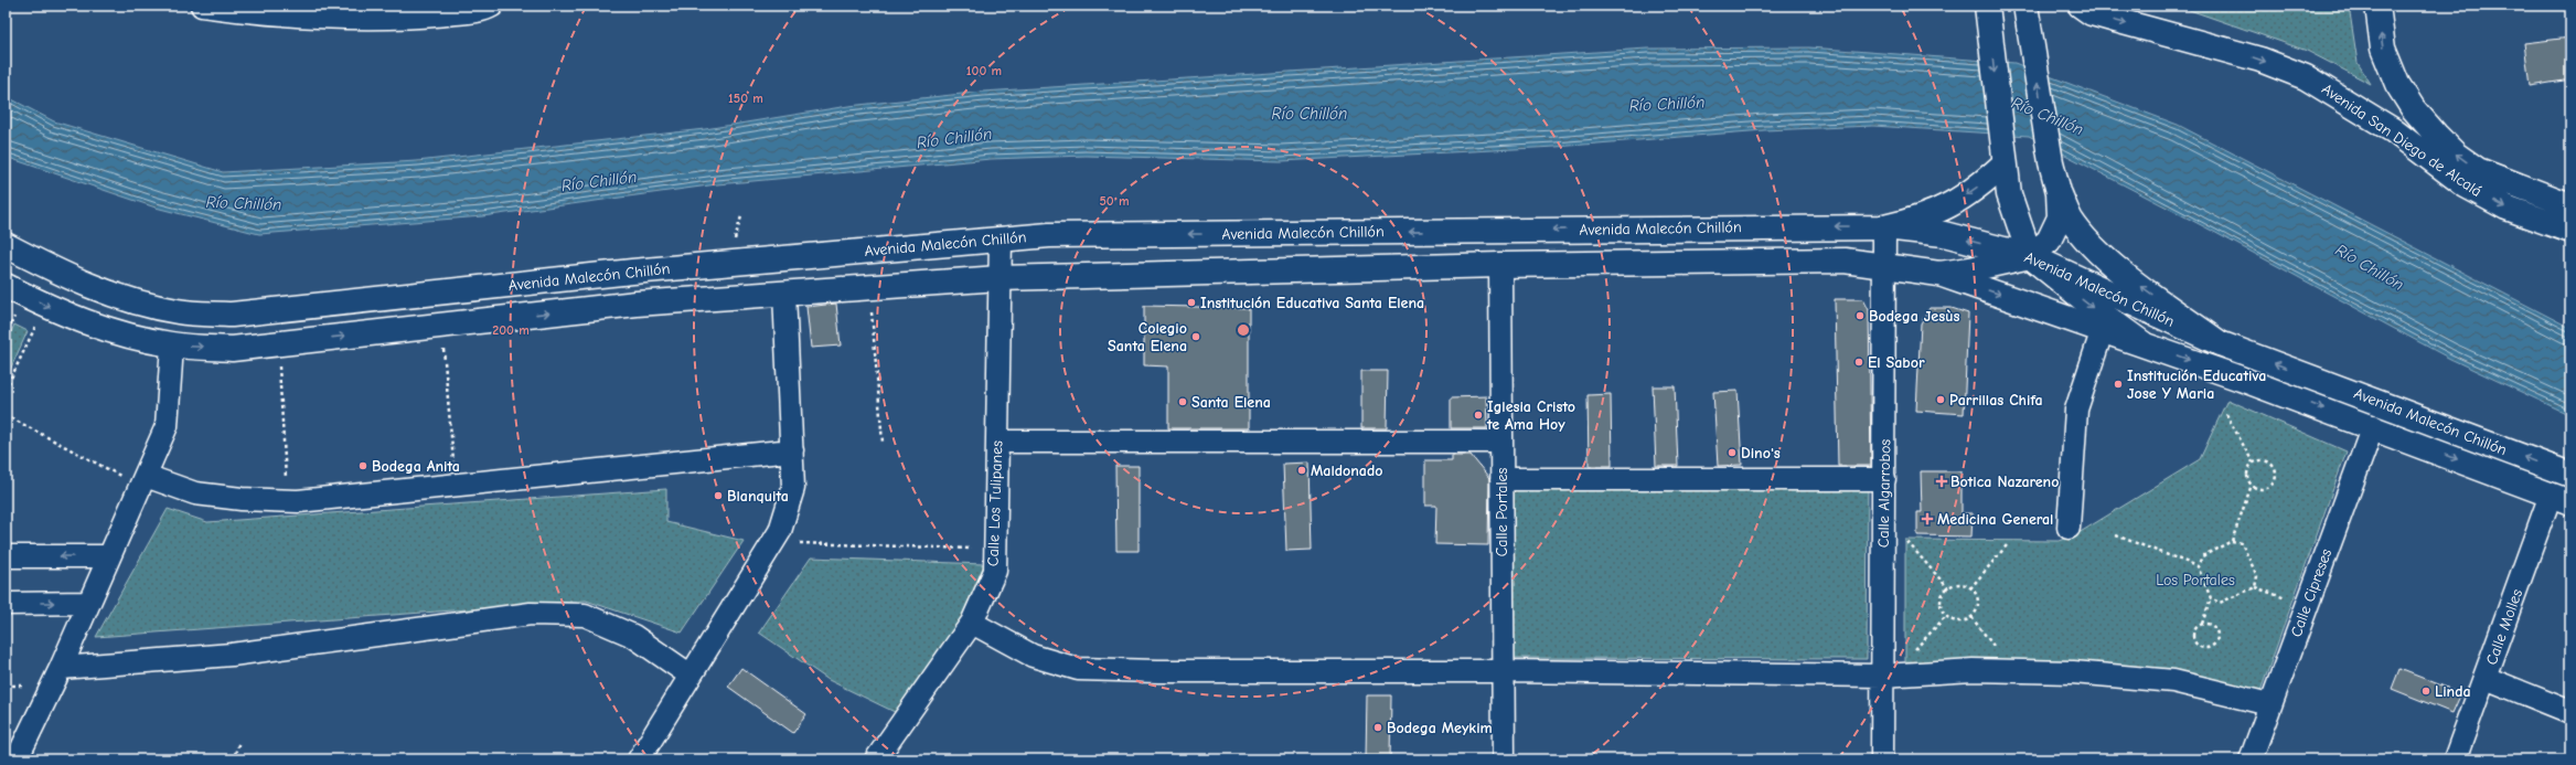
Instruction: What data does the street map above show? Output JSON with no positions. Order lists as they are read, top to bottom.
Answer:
{
  "streets": {
    "main road": ["Avenida San Diego de Alcalá", "Avenida Malecón Chillón"],
    "street": [
      "Calle Algarrobos",
      "Calle Los Tulipanes",
      "Calle Portales",
      "Calle Cipreses",
      "Calle Molles"
    ]
  },
  "crossings": [
    ["Avenida Malecón Chillón", "Calle Algarrobos"],
    ["Avenida Malecón Chillón", "Calle Los Tulipanes"],
    ["Avenida Malecón Chillón", "Calle Portales"],
    ["Avenida Malecón Chillón", "Calle Cipreses"],
    ["Avenida Malecón Chillón", "Calle Molles"]
  ],
  "water": ["Río Chillón"],
  "parks": ["Los Portales"],
  "places": {
    "other": [
      "Institución Educativa Santa Elena",
      "Bodega Jesùs",
      "Colegio Santa Elena",
      "El Sabor",
      "Institución Educativa Jose Y Maria",
      "Parrillas Chifa",
      "Santa Elena",
      "Iglesia Cristo te Ama Hoy",
      "Dino's",
      "Bodega Anita",
      "Maldonado",
      "Blanquita",
      "Linda",
      "Bodega Meykim"
    ],
    "health": ["Botica Nazareno", "Medicina General"]
  },
  "rings": [
    "100 m",
    "150 m",
    "50 m",
    "200 m"
  ]
}
